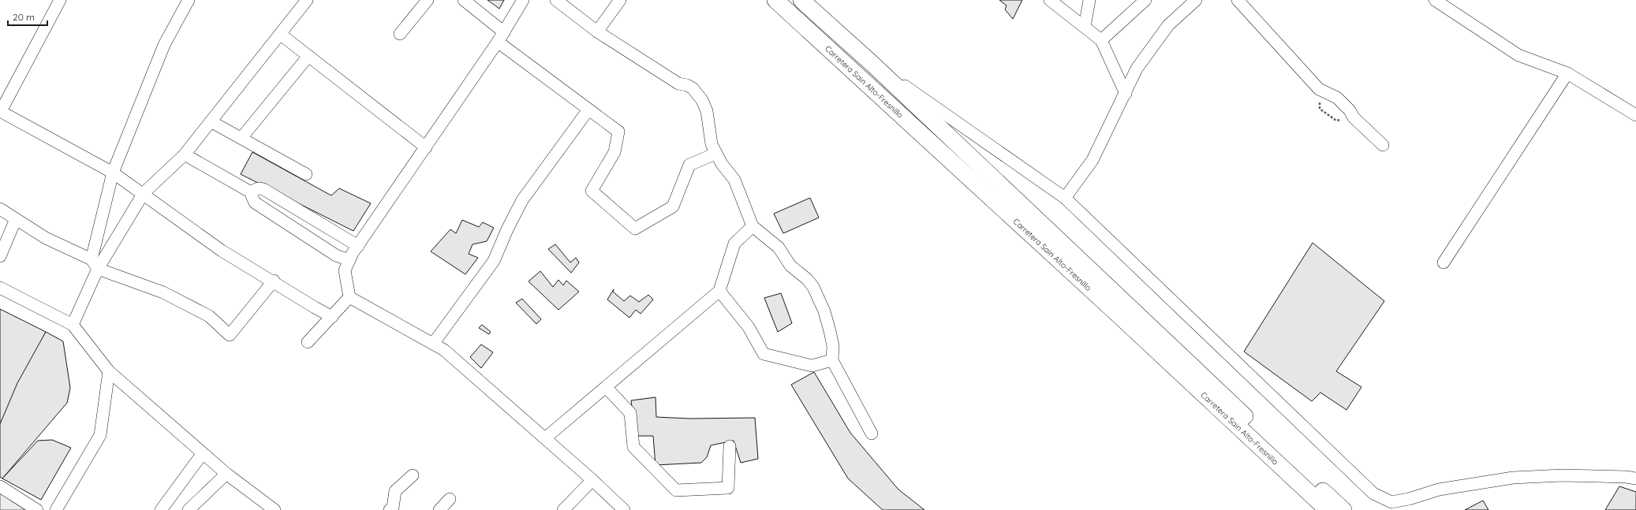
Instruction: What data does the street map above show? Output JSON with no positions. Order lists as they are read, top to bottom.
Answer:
{
  "streets": {
    "main road": ["Carretera Sain Alto-Fresnillo"]
  },
  "scale_bar": "20 m"
}
